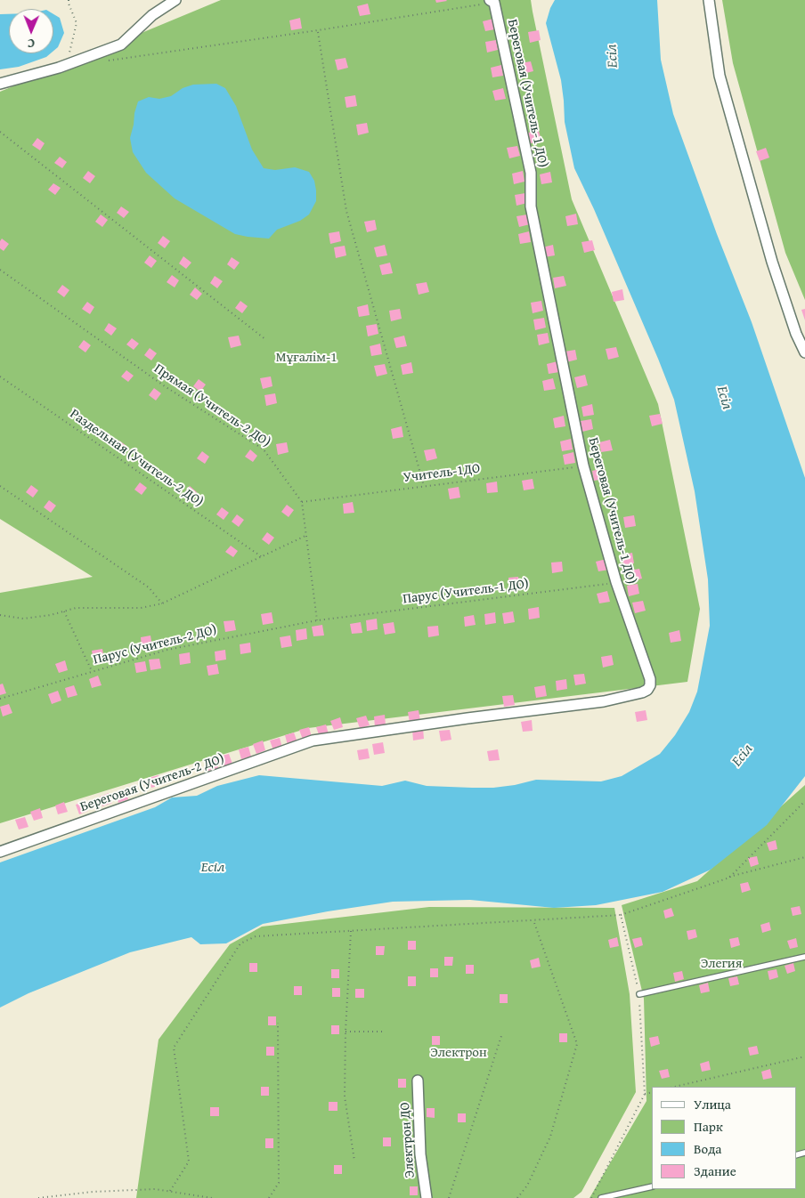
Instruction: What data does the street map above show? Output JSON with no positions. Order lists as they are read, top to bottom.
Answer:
{
  "streets": {
    "street": ["Береговая (Учитель-1 ДО)", "Береговая (Учитель-2 ДО)", "Электрон ДО"],
    "path": [
      "Прямая (Учитель-2 ДО)",
      "Раздельная (Учитель-2 ДО)",
      "Учитель-1ДО",
      "Парус (Учитель-1 ДО)",
      "Парус (Учитель-2 ДО)"
    ]
  },
  "crossings": [
    ["Береговая (Учитель-1 ДО)", "Учитель-1ДО"],
    ["Береговая (Учитель-1 ДО)", "Парус (Учитель-1 ДО)"],
    ["Береговая (Учитель-1 ДО)", "Береговая (Учитель-2 ДО)"],
    ["Прямая (Учитель-2 ДО)", "Учитель-1ДО"],
    ["Парус (Учитель-1 ДО)", "Парус (Учитель-2 ДО)"]
  ],
  "water": ["Есіл"],
  "parks": ["Мұғалім-1", "Элегия", "Электрон"],
  "legend": [
    "Улица",
    "Парк",
    "Вода",
    "Здание"
  ],
  "north": "bottom"
}
